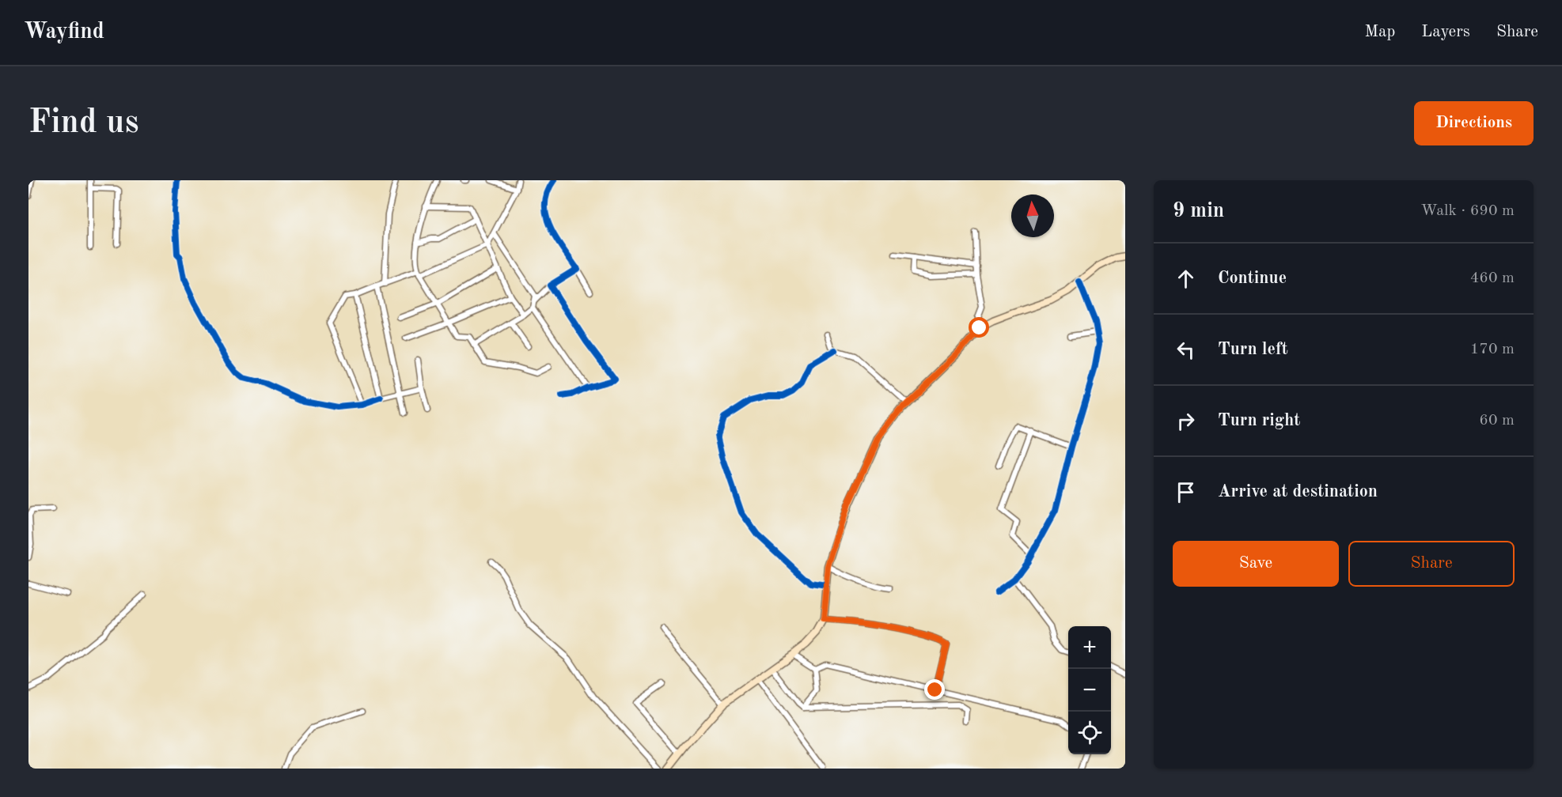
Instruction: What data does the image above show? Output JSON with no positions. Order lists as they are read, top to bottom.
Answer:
{
  "north": "top",
  "page": {
    "header": "Wayfind",
    "nav": ["Map", "Layers", "Share"],
    "buttons": [
      "Directions",
      ["Save", "Share"]
    ],
    "title": "Find us",
    "heading": ["9 min", "Walk · 690 m"],
    "list": [
      ["Continue", "460 m"],
      ["Turn left", "170 m"],
      ["Turn right", "60 m"],
      "Arrive at destination"
    ],
    "map_buttons": ["+", "−"]
  }
}
